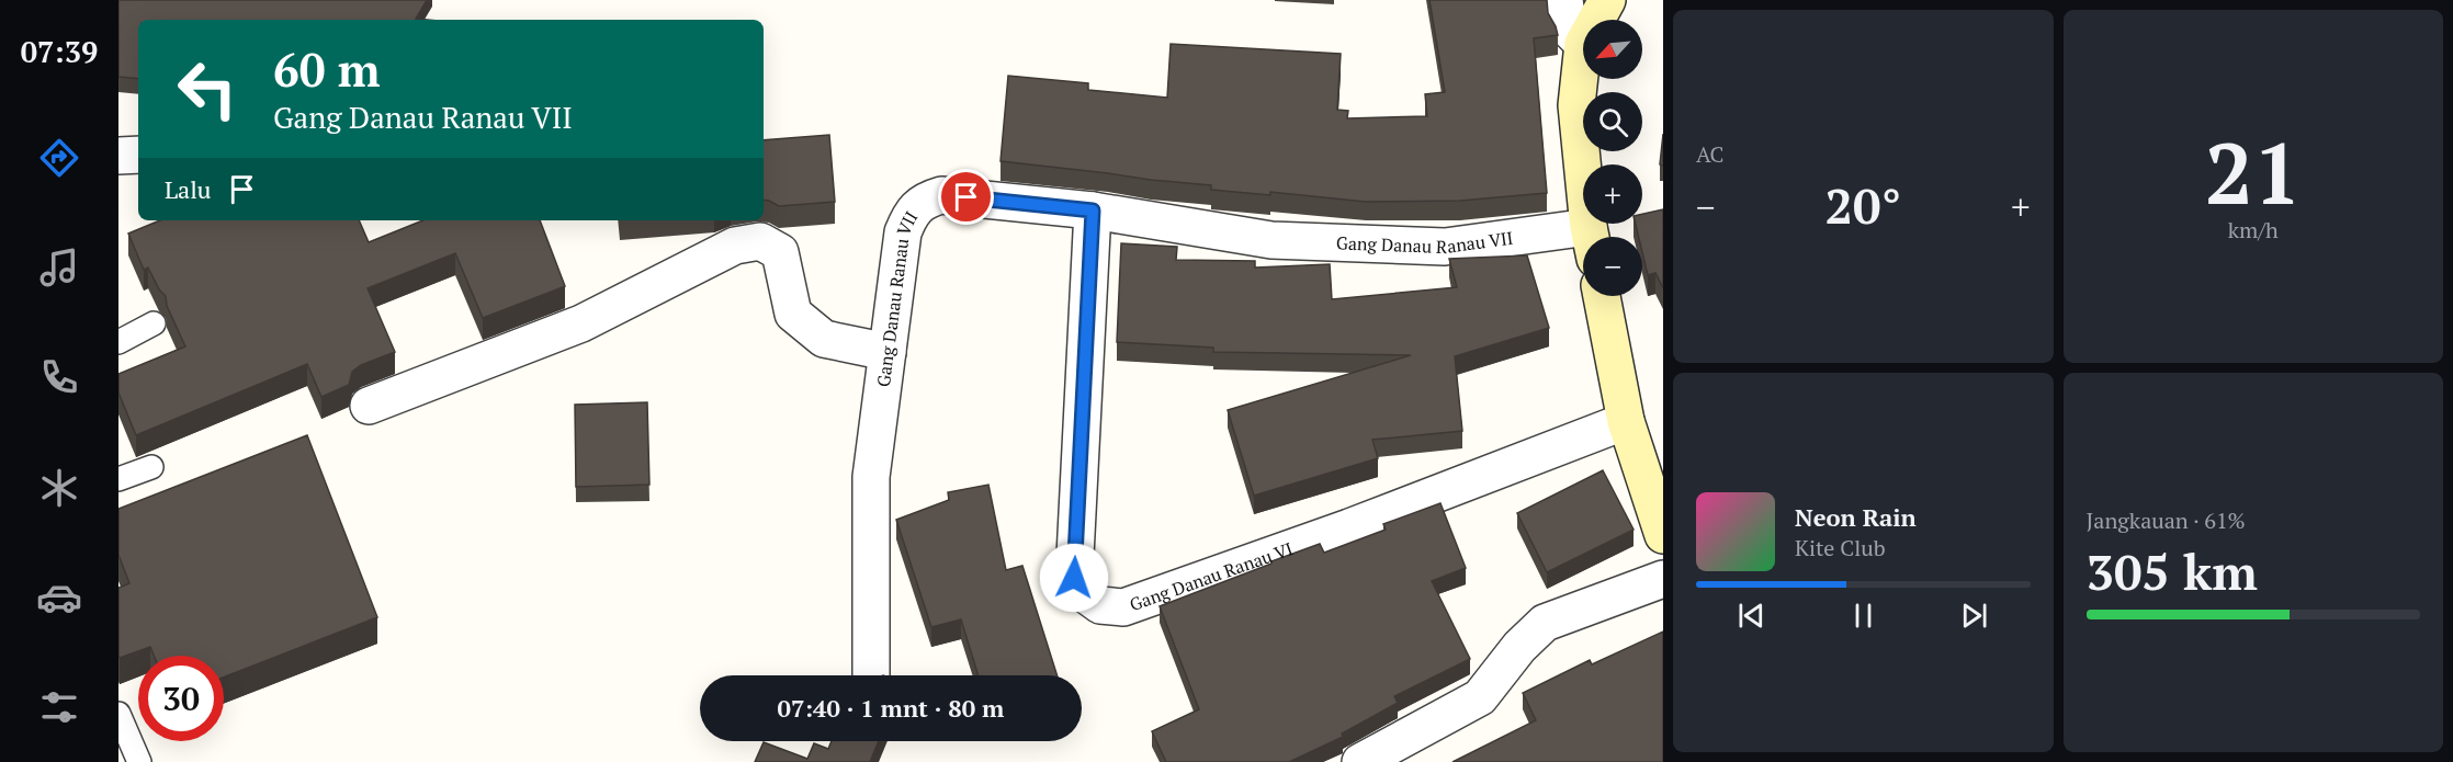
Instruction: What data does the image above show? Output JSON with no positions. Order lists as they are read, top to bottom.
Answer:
{
  "streets": {
    "street": ["Gang Danau Ranau VII", "Gang Danau Ranau VI"]
  },
  "crossings": [
    ["Gang Danau Ranau VII", "Gang Danau Ranau VI"]
  ],
  "north": "bottom left",
  "page": {
    "tabs": "07:39",
    "tile": [
      "AC",
      ["21", "km/h"],
      ["Jangkauan · 61%", "305 km"]
    ],
    "map_buttons": ["+", "−"],
    "turn": ["60 m", "Gang Danau Ranau VII"],
    "then": "Lalu",
    "heat": ["−", "20°", "+"],
    "song": ["Neon Rain", "Kite Club"],
    "limit": "30",
    "trip": "07:40 · 1 mnt · 80 m"
  }
}
